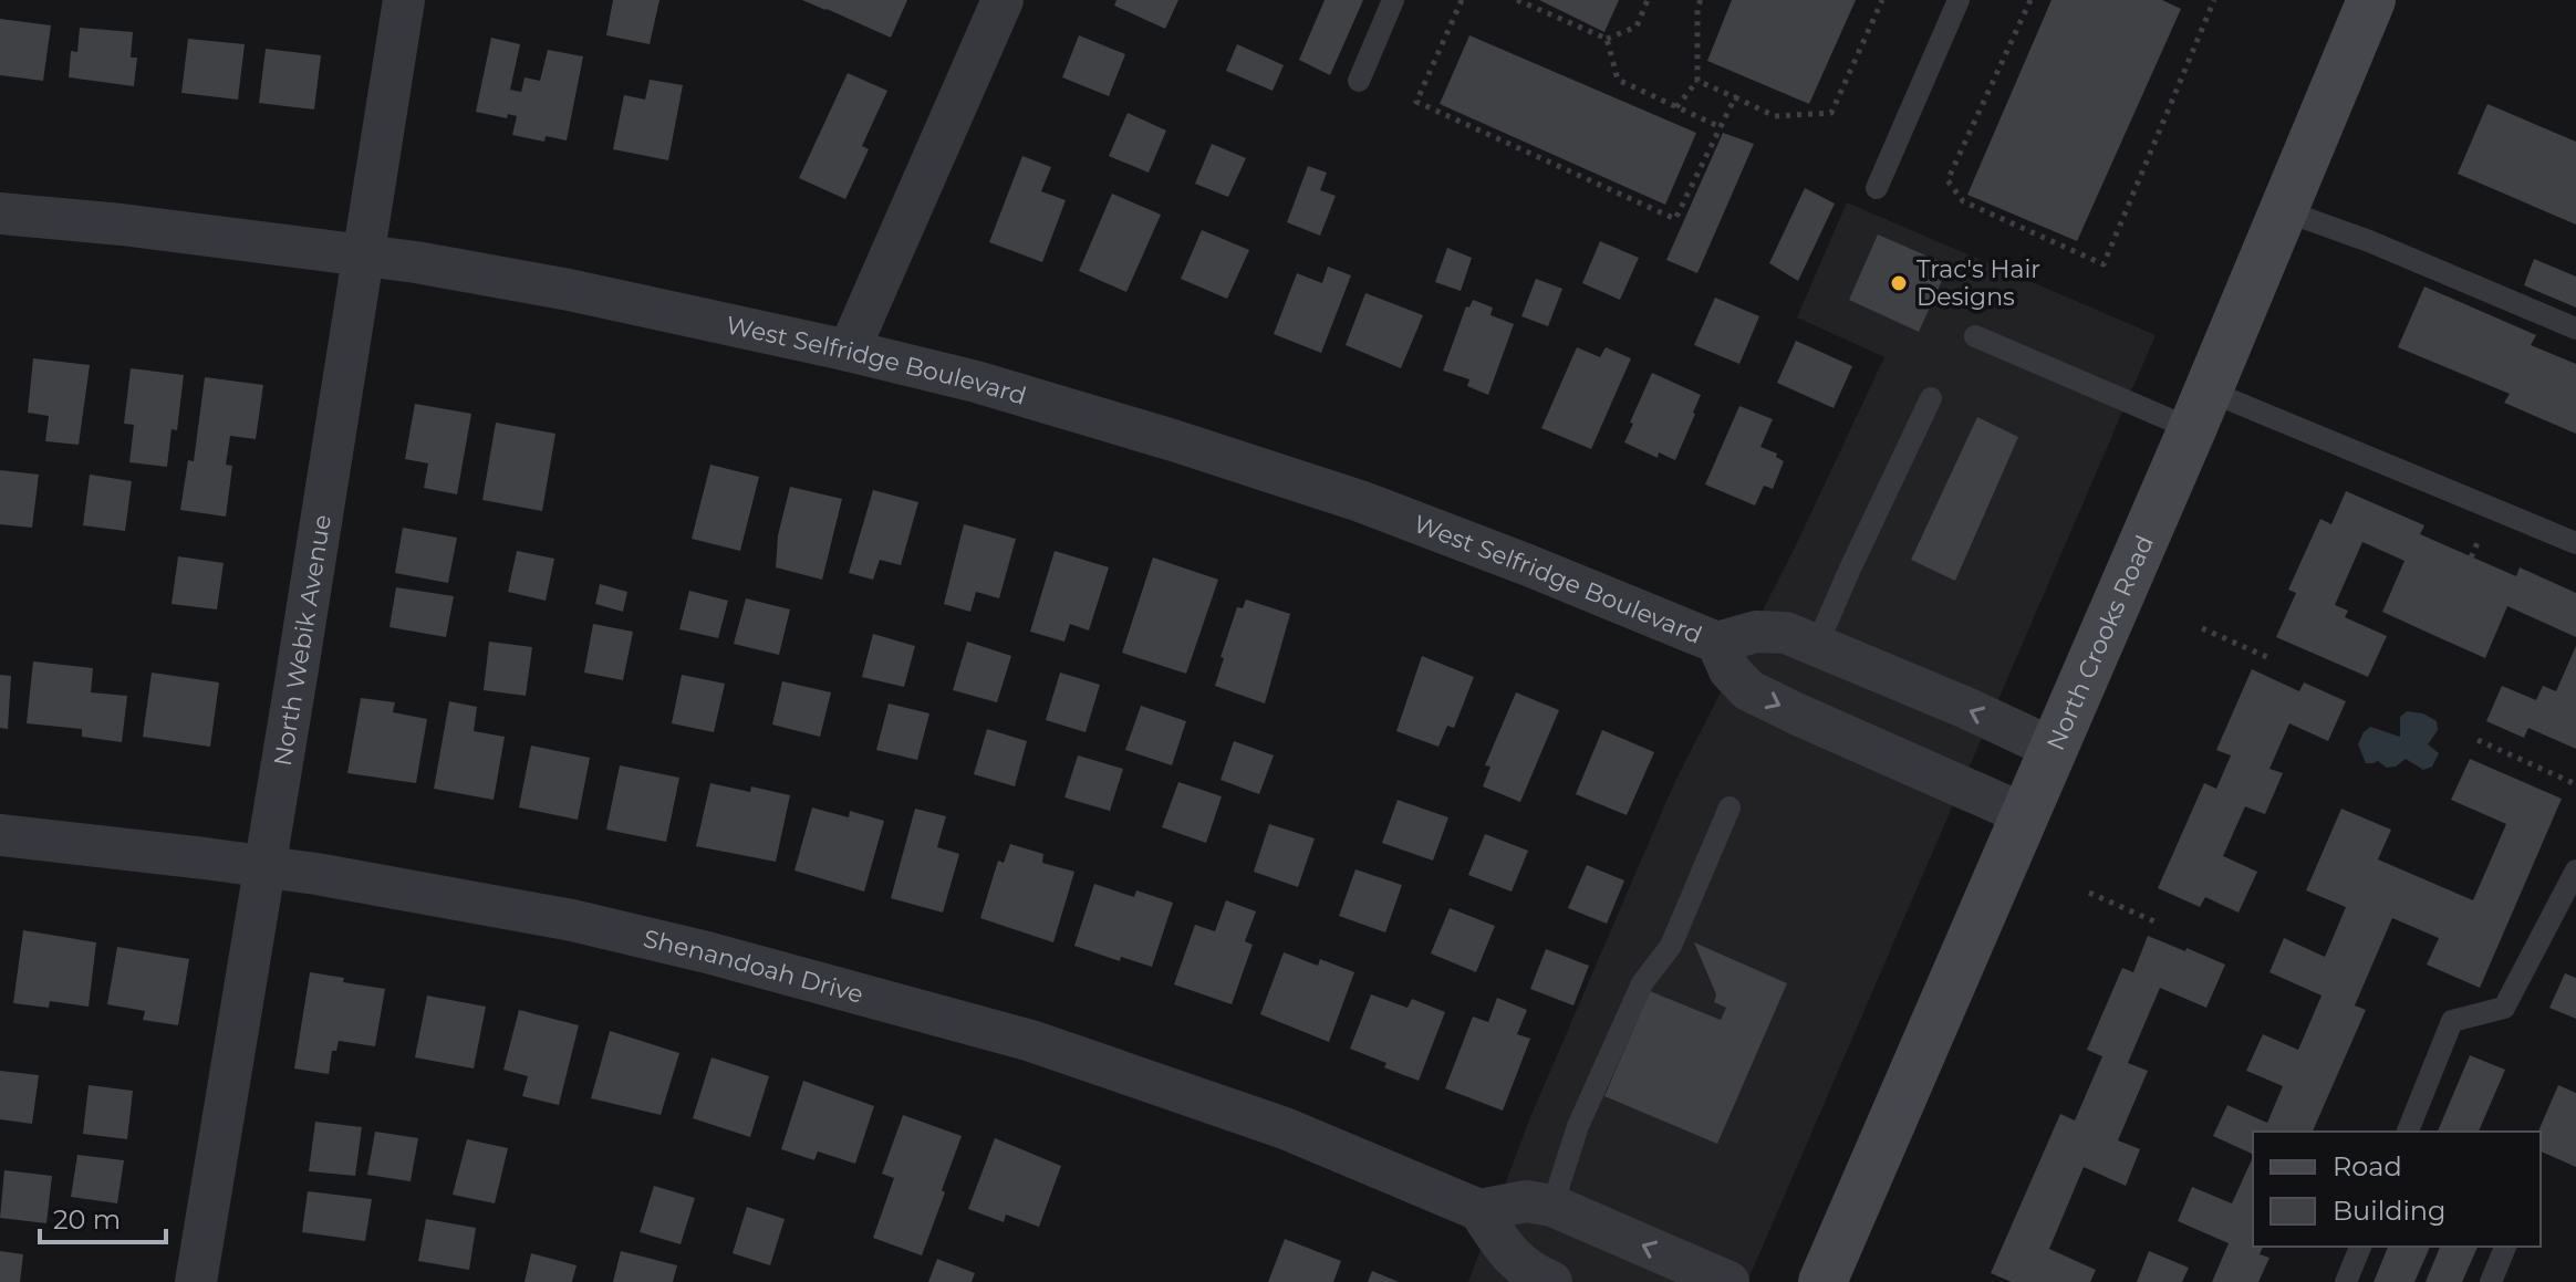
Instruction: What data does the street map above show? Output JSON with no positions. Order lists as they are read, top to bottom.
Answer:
{
  "streets": {
    "main road": ["North Crooks Road"],
    "street": ["West Selfridge Boulevard", "North Webik Avenue", "Shenandoah Drive"]
  },
  "crossings": [
    ["West Selfridge Boulevard", "North Webik Avenue"],
    ["West Selfridge Boulevard", "North Crooks Road"],
    ["North Webik Avenue", "Shenandoah Drive"]
  ],
  "places": ["Trac's Hair Designs"],
  "legend": ["Road", "Building"],
  "scale_bar": "20 m"
}
